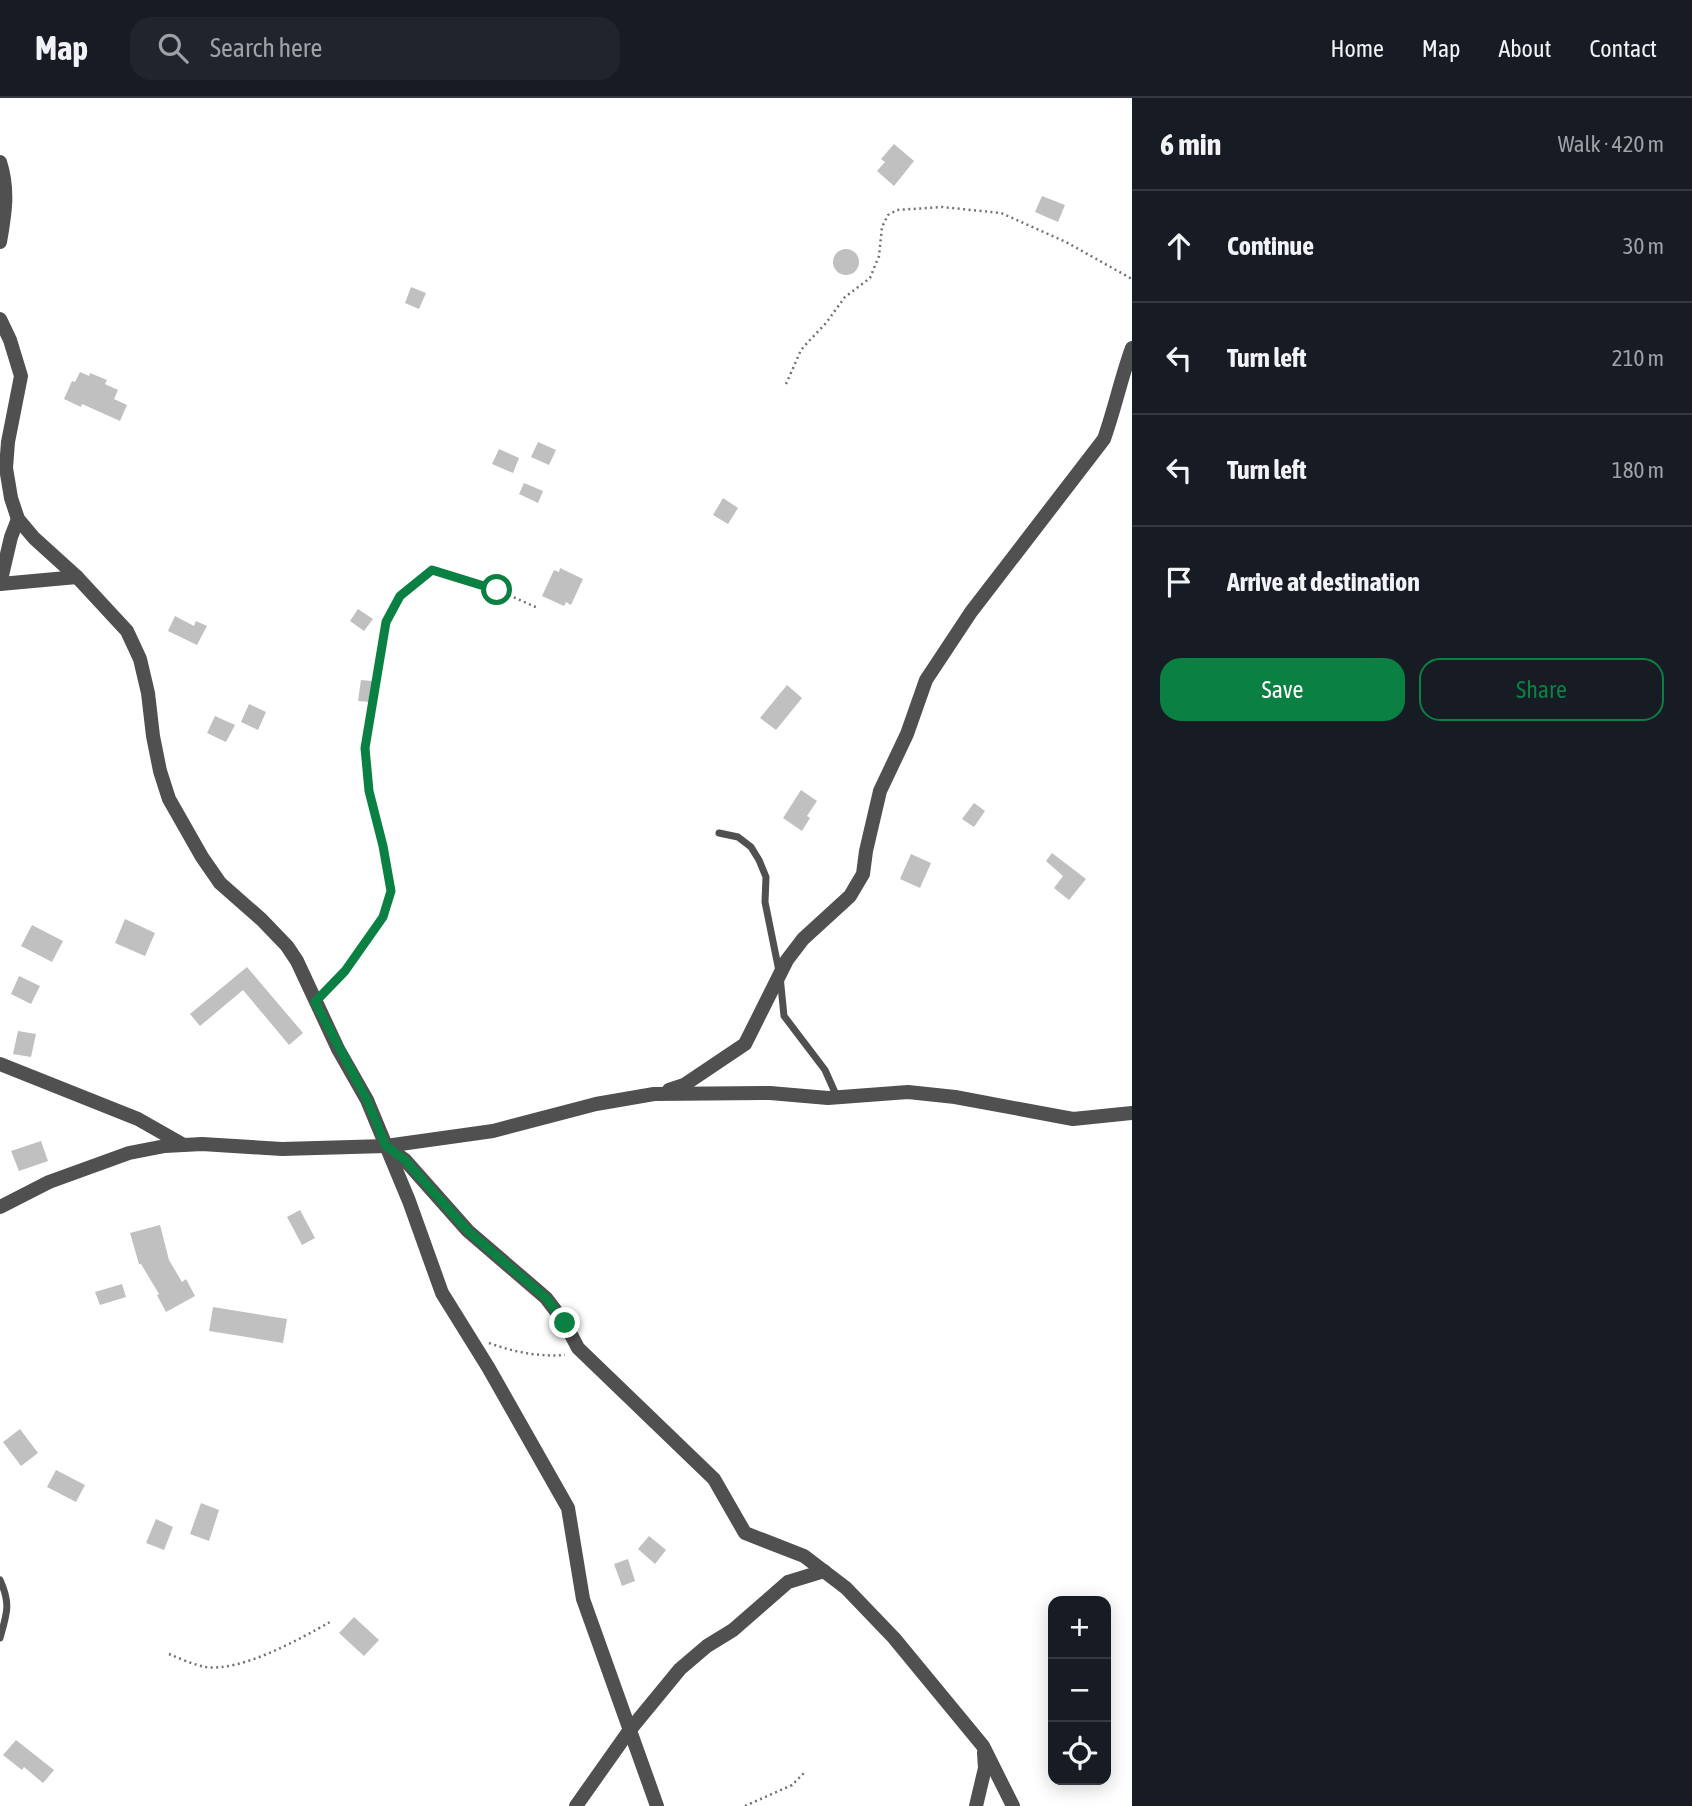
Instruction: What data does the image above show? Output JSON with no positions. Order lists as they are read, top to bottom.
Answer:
{
  "page": {
    "header": "Map",
    "search": "Search here",
    "nav": [
      "Home",
      "Map",
      "About",
      "Contact"
    ],
    "heading": ["6 min", "Walk · 420 m"],
    "list": [
      ["Continue", "30 m"],
      ["Turn left", "210 m"],
      ["Turn left", "180 m"],
      "Arrive at destination"
    ],
    "buttons": ["Save", "Share"],
    "map_buttons": ["+", "−"]
  }
}
